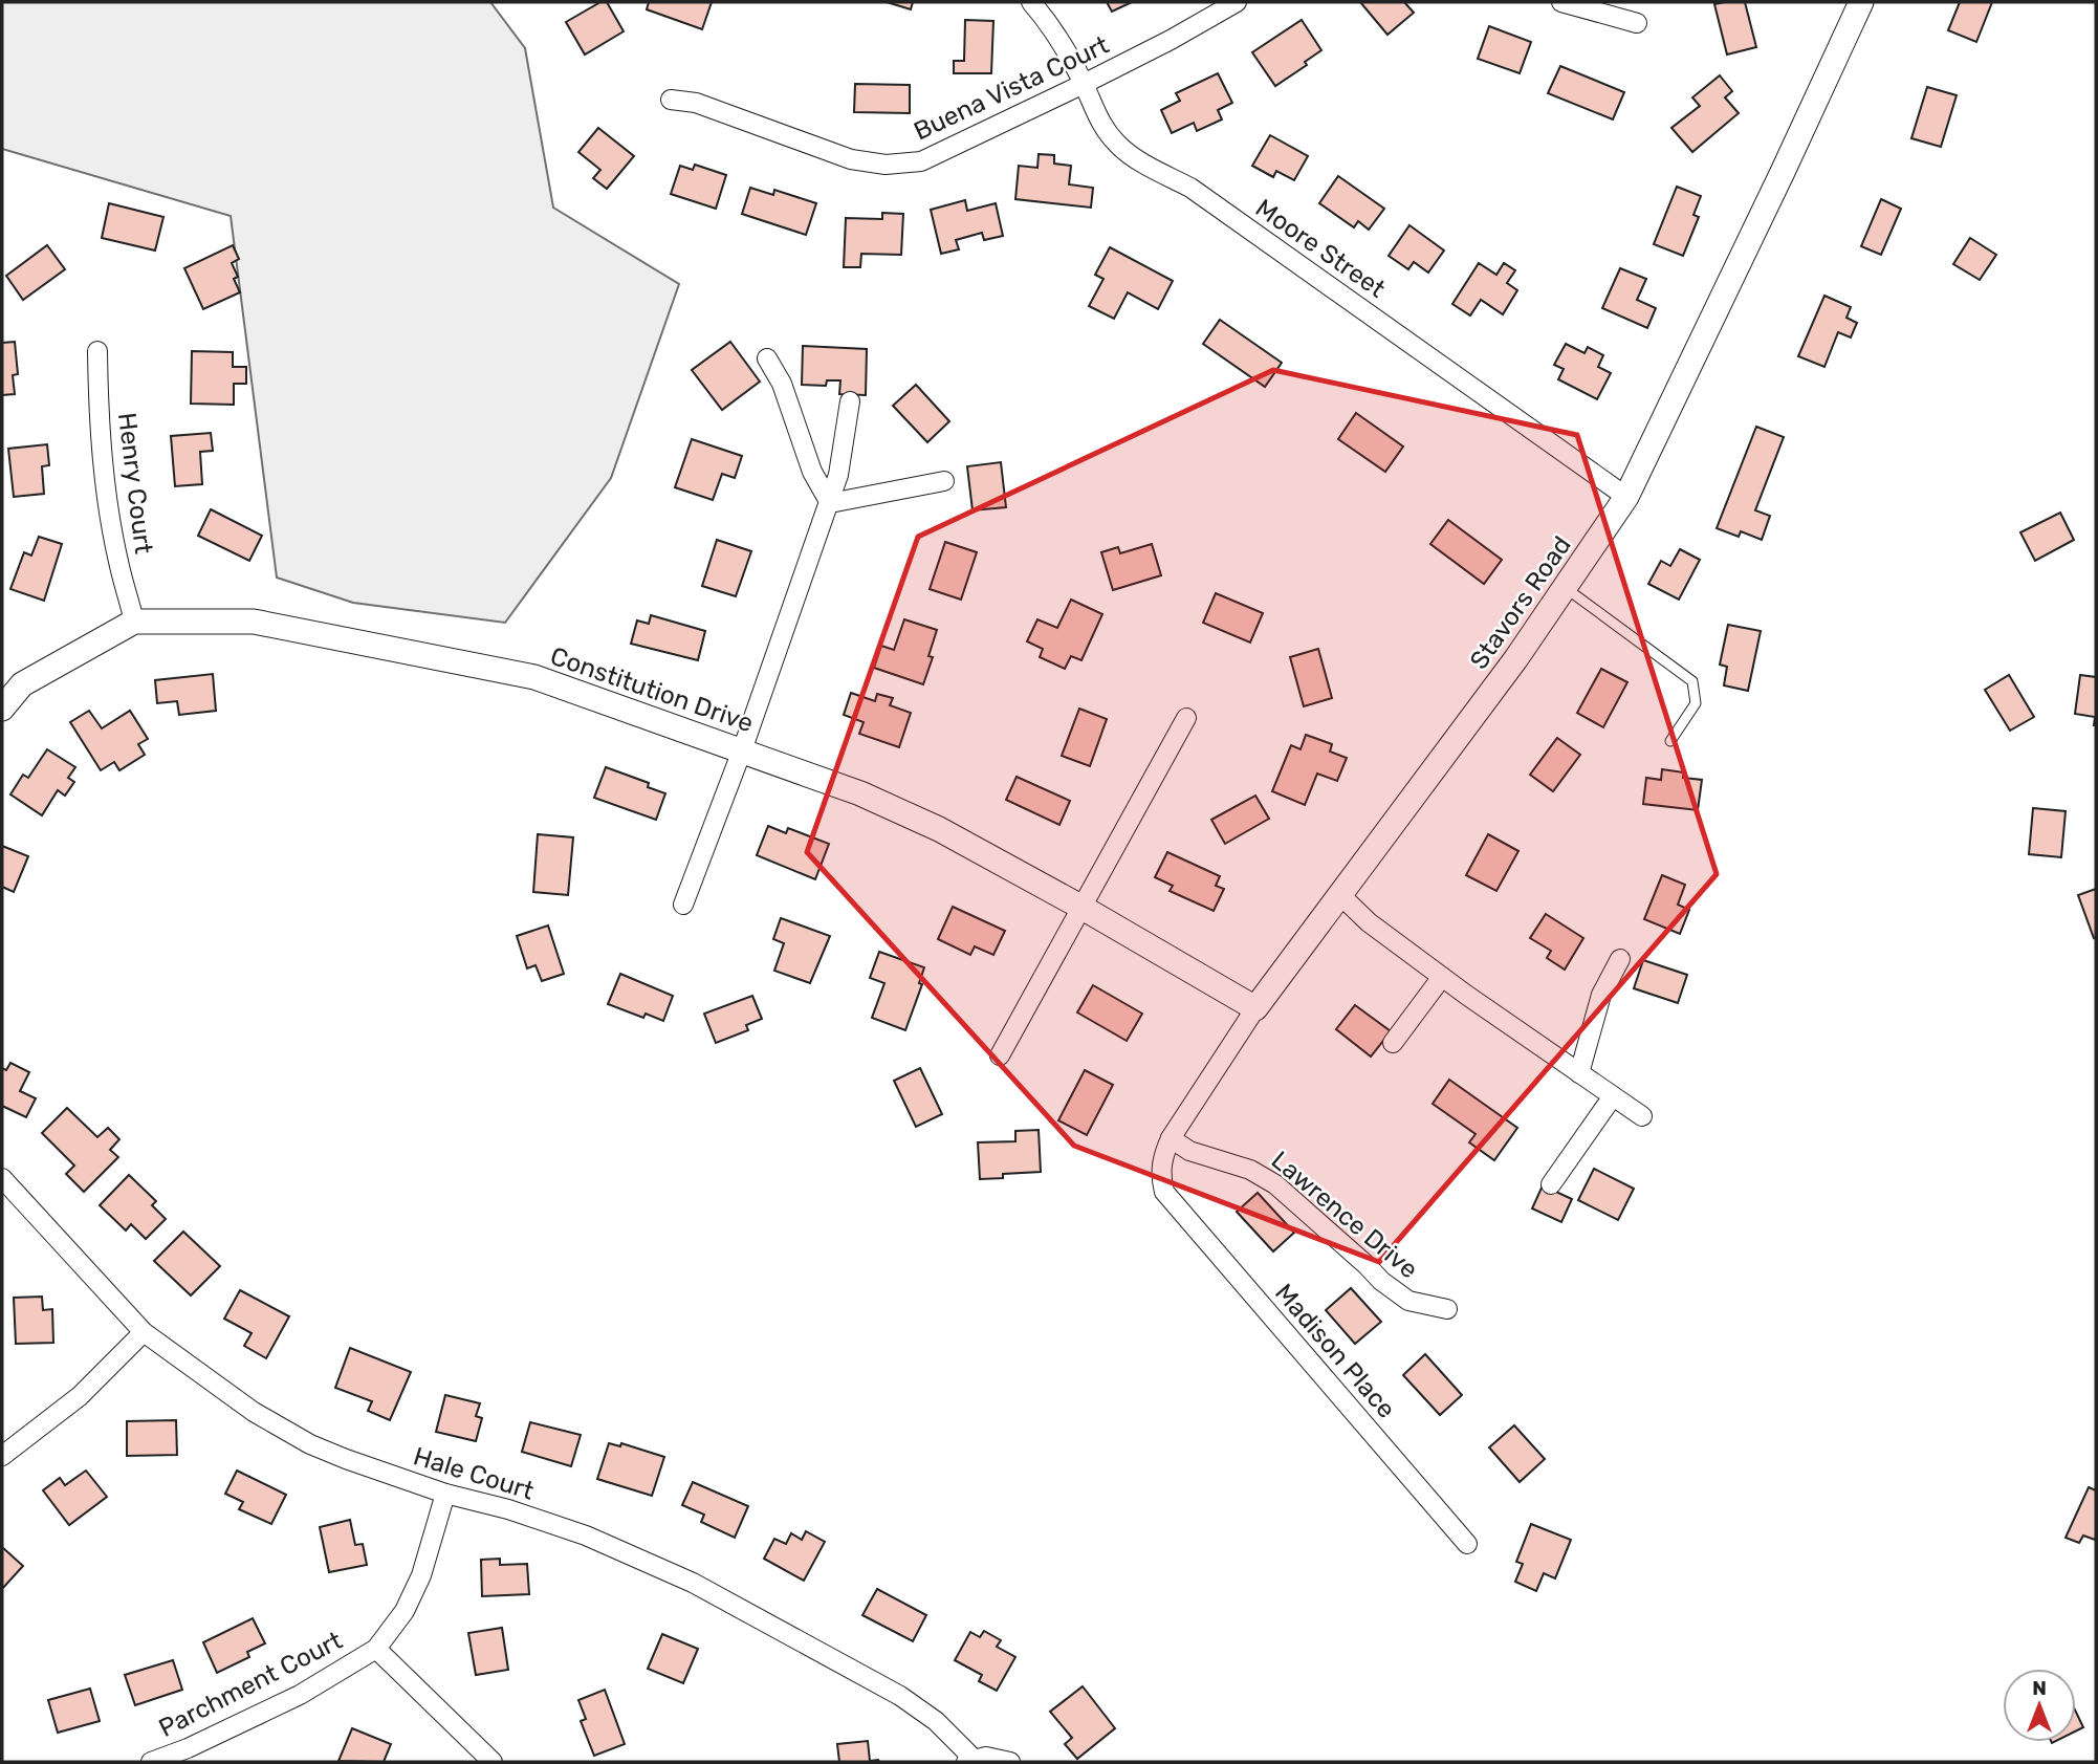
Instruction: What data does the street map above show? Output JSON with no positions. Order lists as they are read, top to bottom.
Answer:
{
  "streets": {
    "street": [
      "Buena Vista Court",
      "Moore Street",
      "Henry Court",
      "Stavors Road",
      "Constitution Drive",
      "Lawrence Drive",
      "Madison Place",
      "Hale Court",
      "Parchment Court"
    ]
  },
  "crossings": [
    ["Buena Vista Court", "Moore Street"],
    ["Moore Street", "Stavors Road"],
    ["Henry Court", "Constitution Drive"],
    ["Stavors Road", "Constitution Drive"],
    ["Stavors Road", "Lawrence Drive"],
    ["Stavors Road", "Madison Place"],
    ["Hale Court", "Parchment Court"]
  ],
  "north": "top"
}
